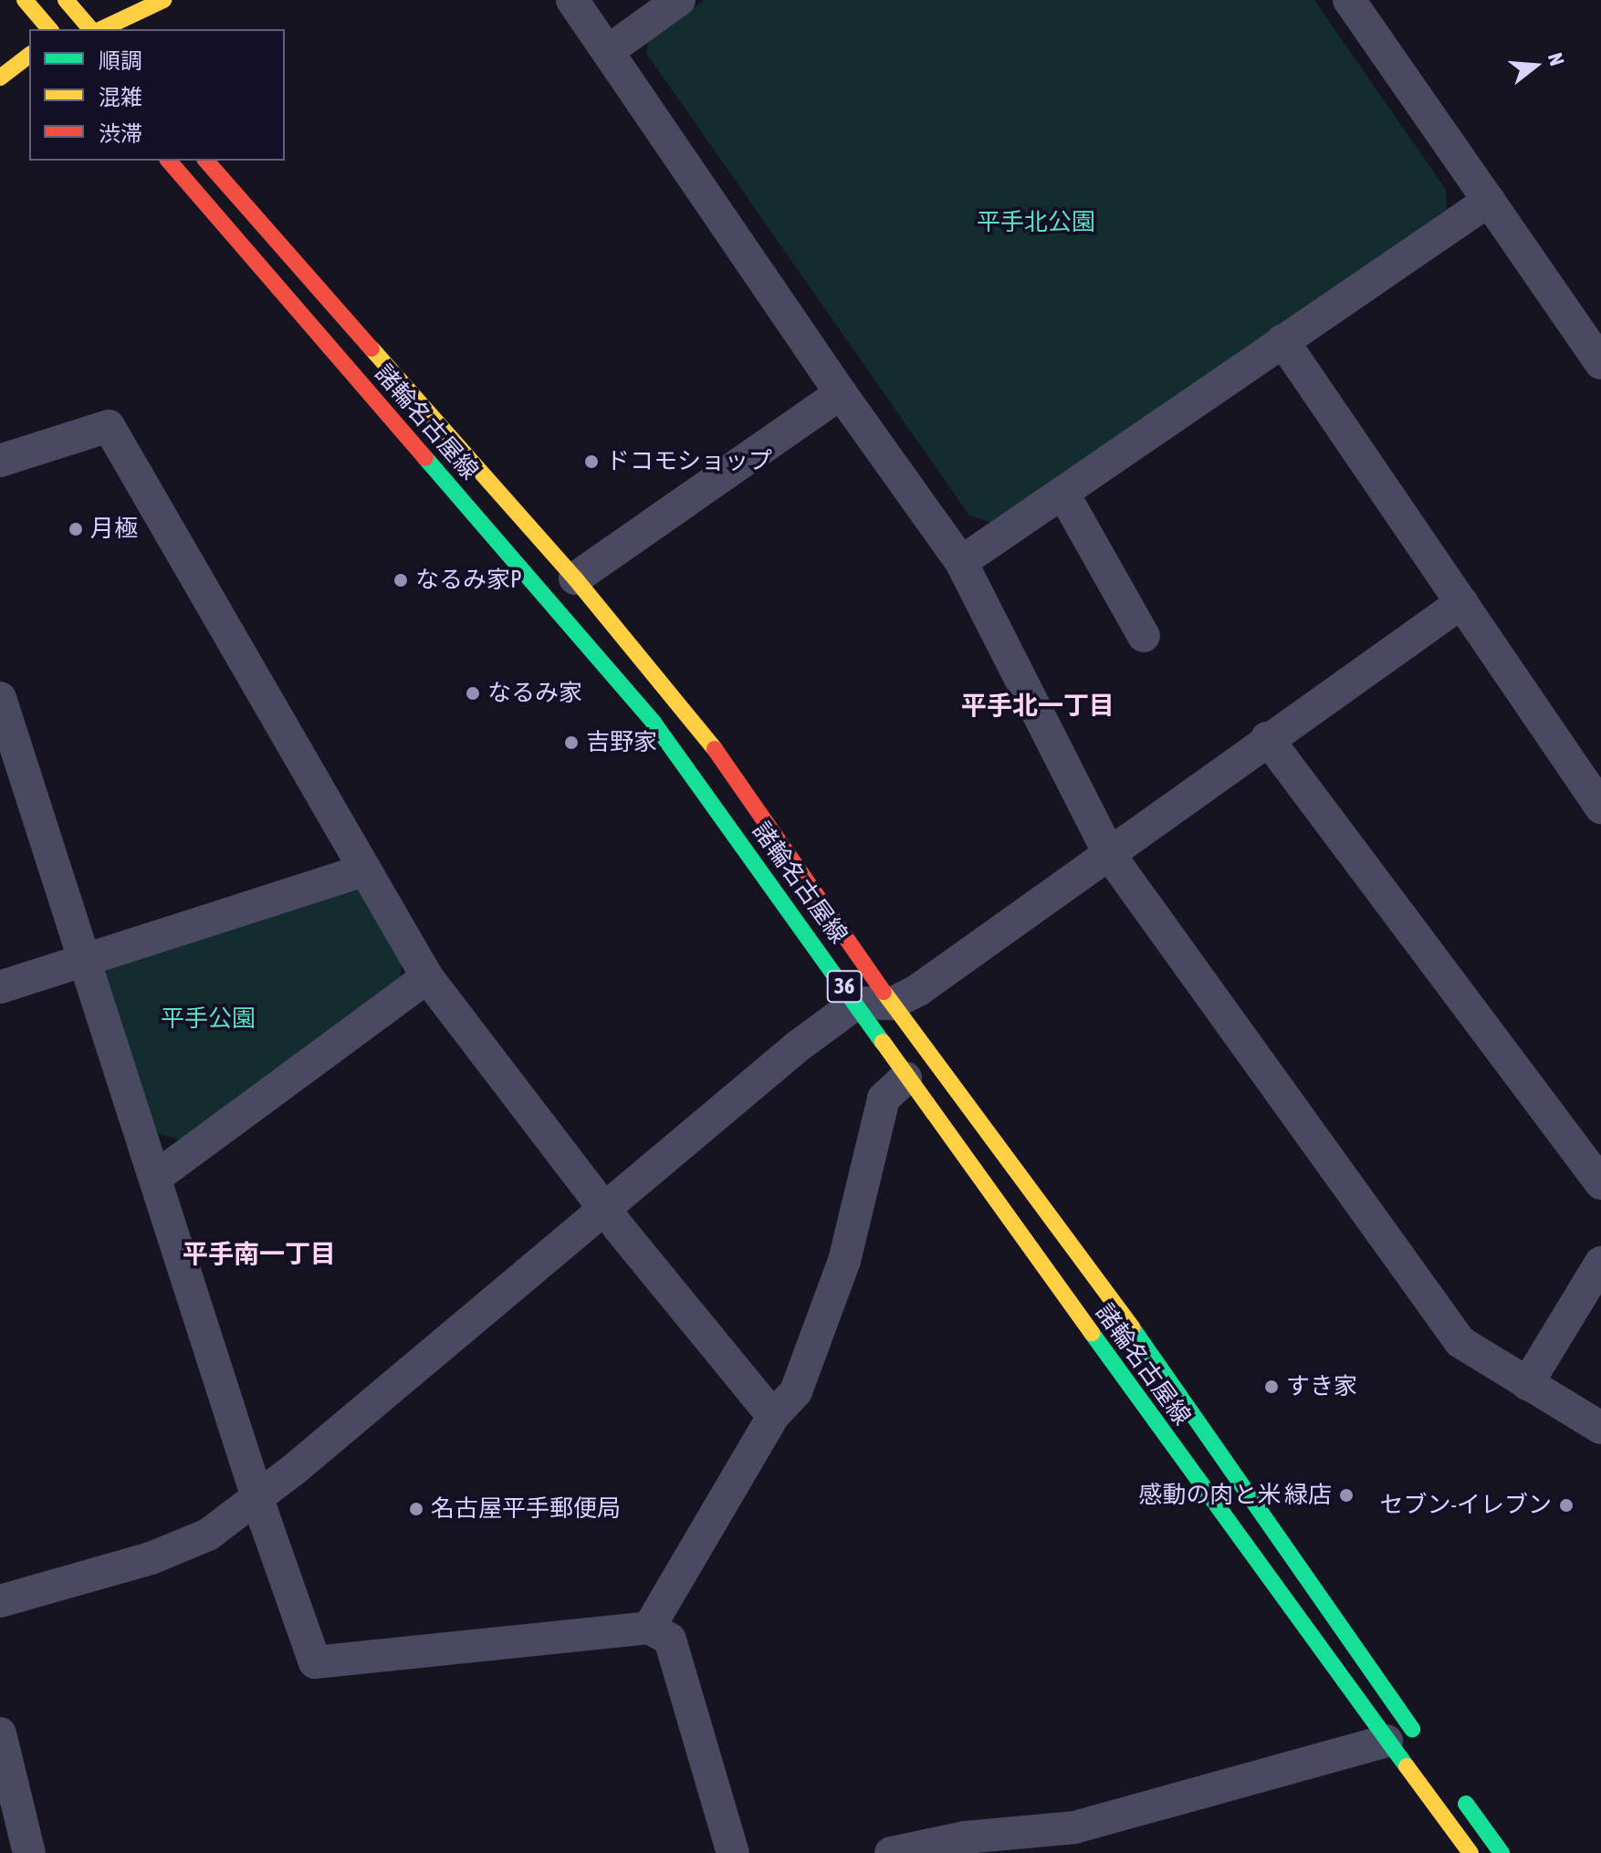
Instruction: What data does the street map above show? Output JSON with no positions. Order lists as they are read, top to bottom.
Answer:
{
  "streets": {
    "main road": ["諸輪名古屋線", "36"]
  },
  "districts": ["平手北一丁目", "平手南一丁目"],
  "parks": ["平手北公園", "平手公園"],
  "places": [
    "ドコモショップ",
    "月極",
    "なるみ家P",
    "なるみ家",
    "吉野家",
    "すき家",
    "感動の肉と米 緑店",
    "セブン-イレブン",
    "名古屋平手郵便局"
  ],
  "legend": ["順調", "混雑", "渋滞"],
  "north": "right"
}
